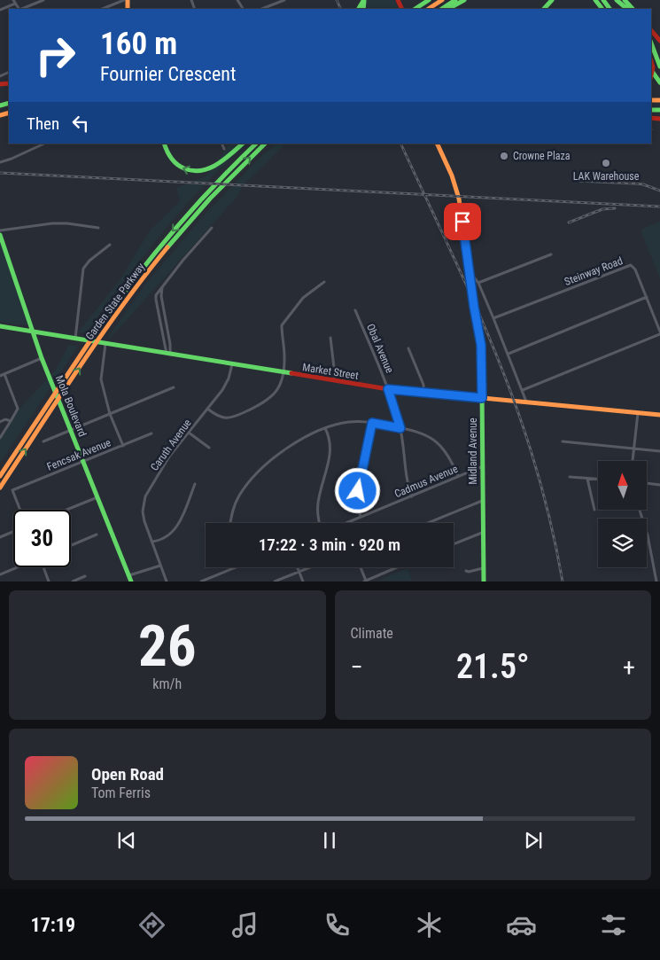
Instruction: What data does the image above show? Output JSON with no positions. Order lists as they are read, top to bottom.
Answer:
{
  "streets": {
    "main road": [
      "Garden State Parkway",
      "Market Street",
      "Mola Boulevard",
      "Midland Avenue"
    ],
    "street": [
      "Steinway Road",
      "Obal Avenue",
      "Caruth Avenue",
      "Fencsak Avenue",
      "Cadmus Avenue"
    ]
  },
  "crossings": [
    ["Obal Avenue", "Market Street"],
    ["Obal Avenue", "Cadmus Avenue"],
    ["Market Street", "Mola Boulevard"],
    ["Market Street", "Caruth Avenue"],
    ["Market Street", "Midland Avenue"],
    ["Mola Boulevard", "Fencsak Avenue"],
    ["Midland Avenue", "Cadmus Avenue"]
  ],
  "places": ["Crowne Plaza", "LAK Warehouse"],
  "north": "top",
  "page": {
    "turn": ["160 m", "Fournier Crescent"],
    "then": "Then",
    "limit": "30",
    "trip": "17:22 · 3 min · 920 m",
    "tile": [
      ["26", "km/h"],
      "Climate"
    ],
    "heat": ["−", "21.5°", "+"],
    "song": ["Open Road", "Tom Ferris"],
    "tabs": "17:19"
  }
}
